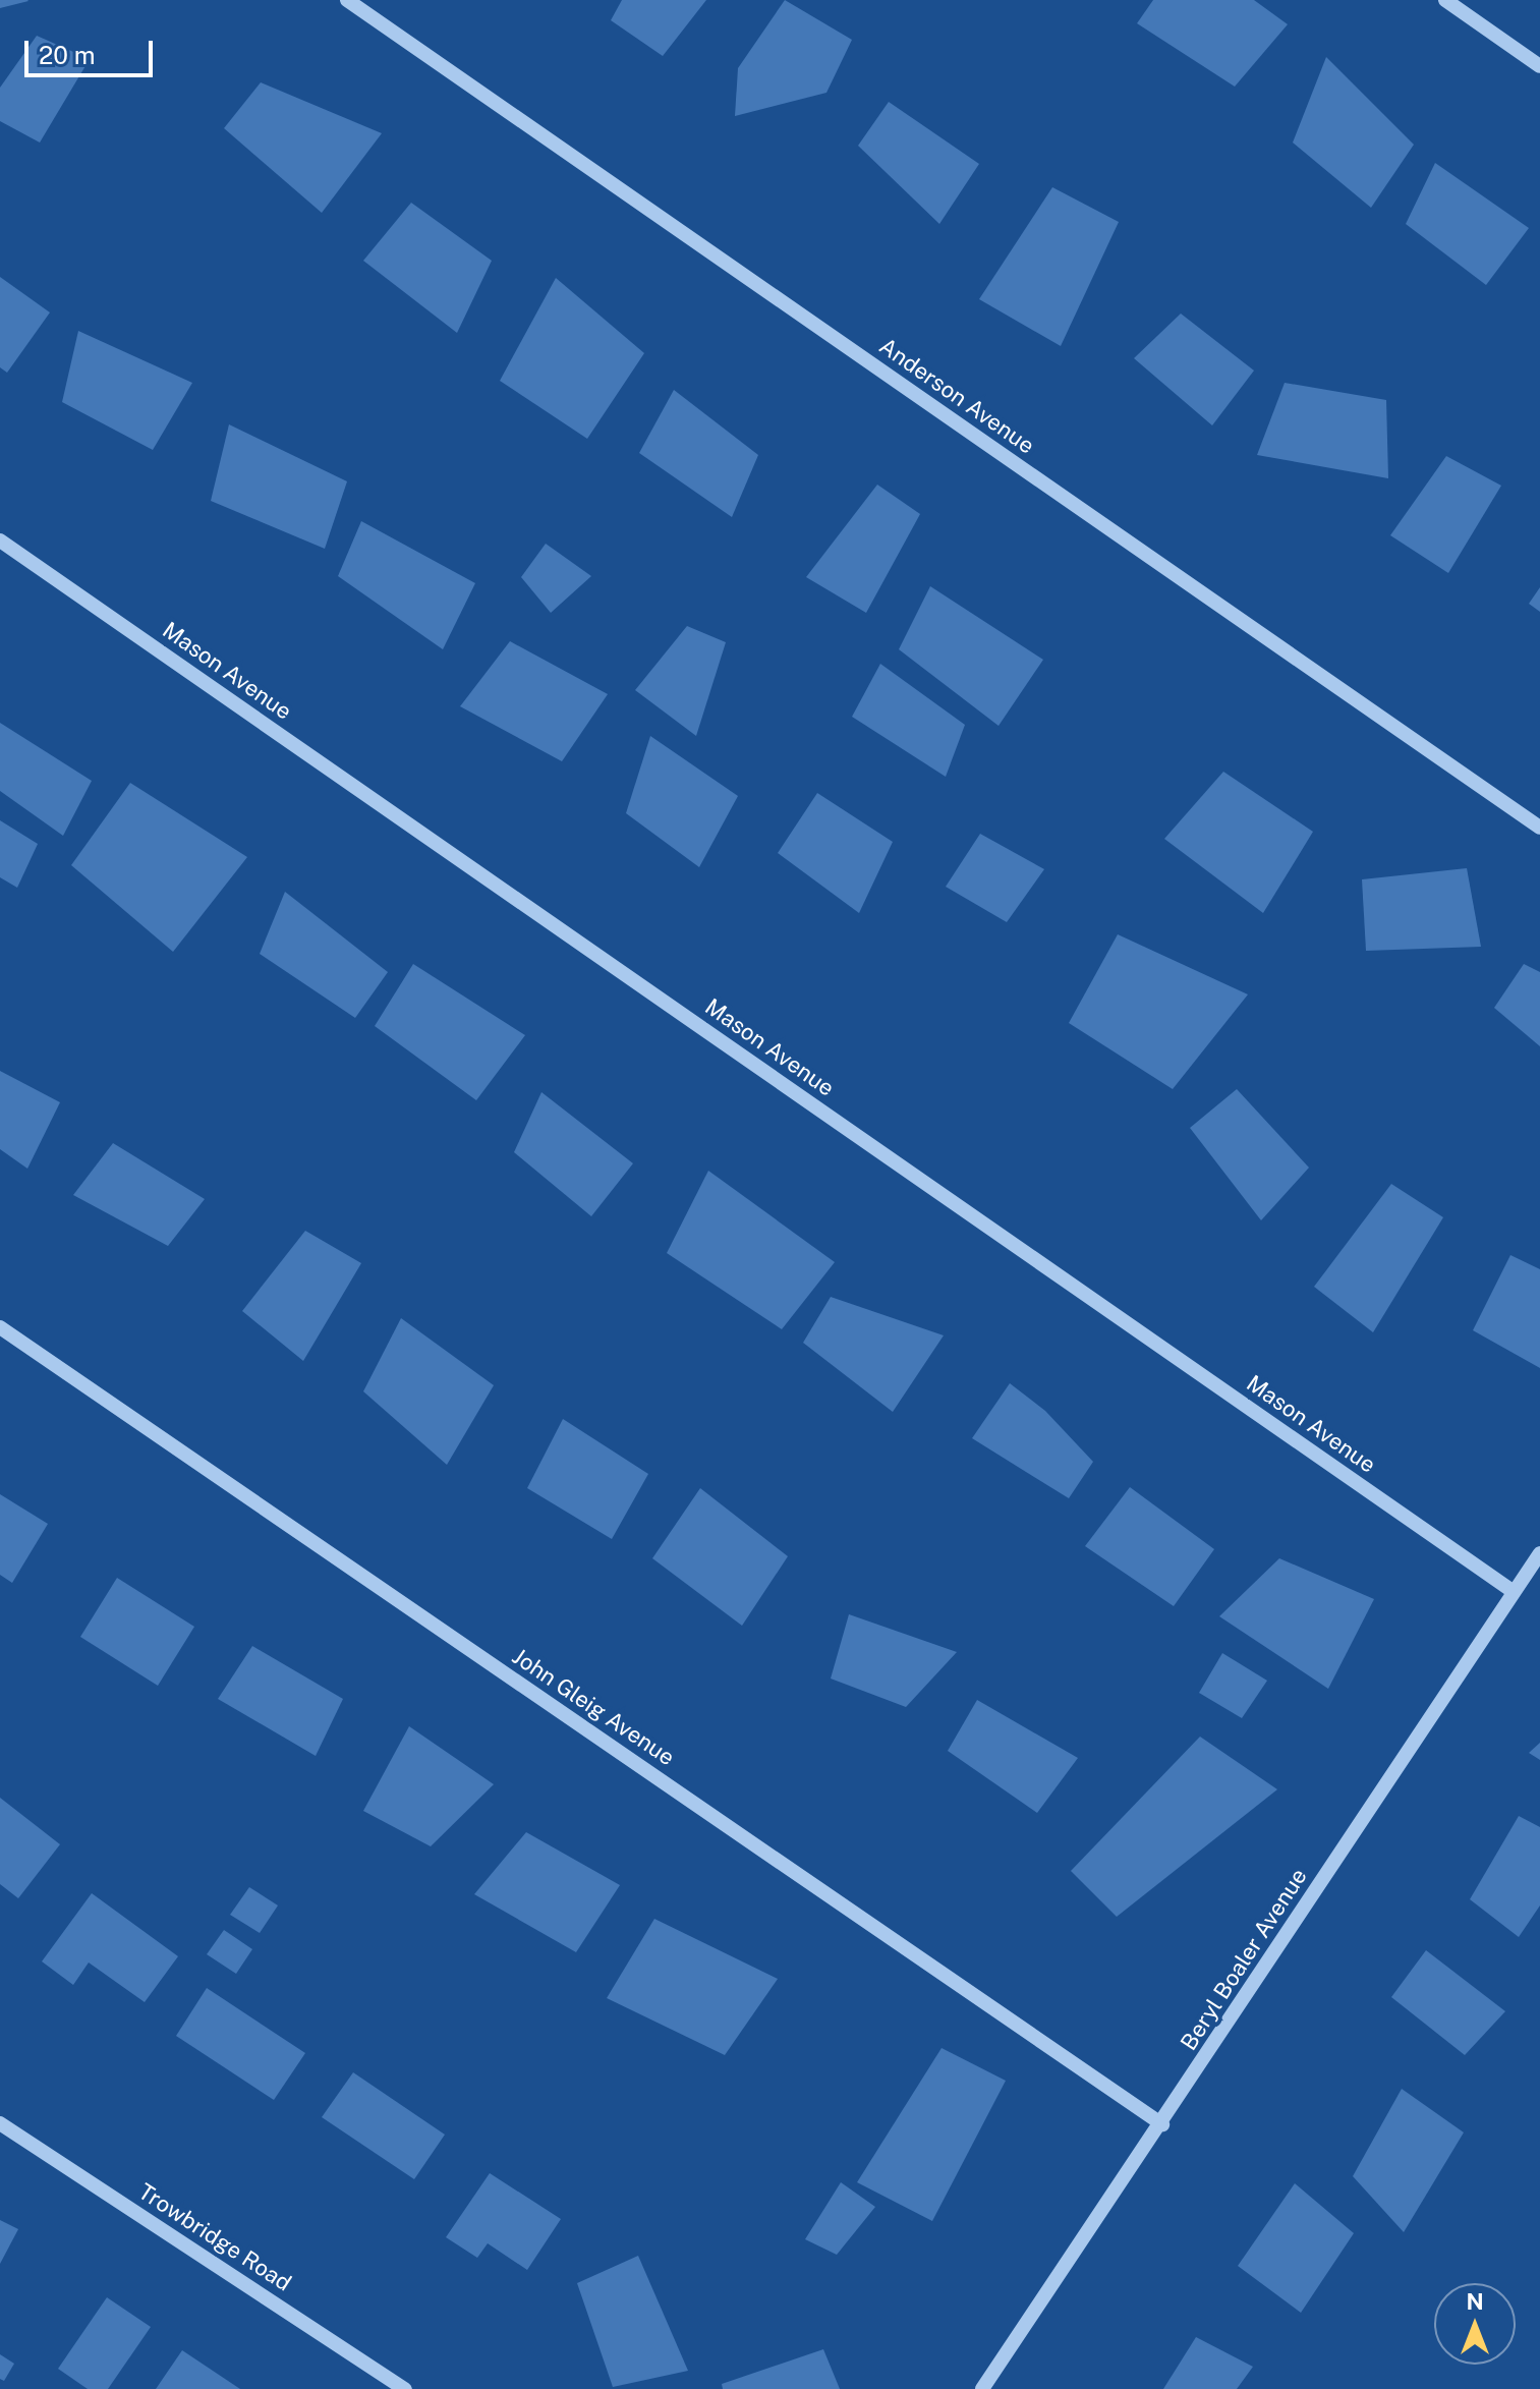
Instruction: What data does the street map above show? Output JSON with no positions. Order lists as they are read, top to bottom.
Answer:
{
  "streets": {
    "street": [
      "Anderson Avenue",
      "Mason Avenue",
      "John Gleig Avenue",
      "Beryl Boaler Avenue",
      "Trowbridge Road"
    ]
  },
  "crossings": [
    ["Mason Avenue", "Beryl Boaler Avenue"],
    ["John Gleig Avenue", "Beryl Boaler Avenue"]
  ],
  "scale_bar": "20 m",
  "north": "top"
}
